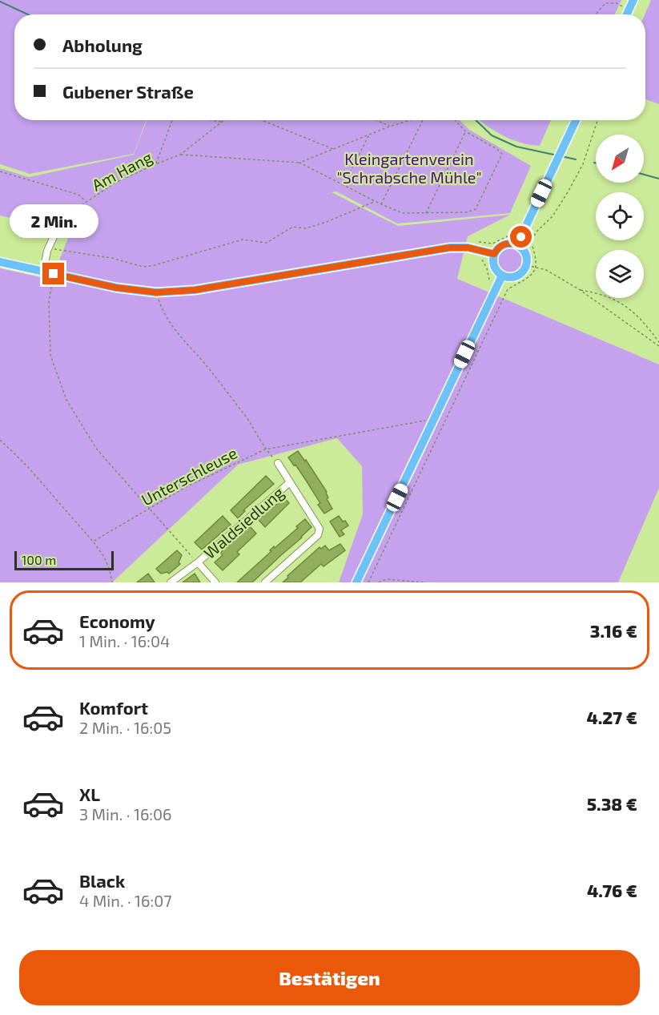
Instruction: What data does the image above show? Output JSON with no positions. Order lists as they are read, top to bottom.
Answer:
{
  "streets": {
    "street": ["Waldsiedlung"],
    "path": ["Am Hang", "Unterschleuse"]
  },
  "parks": ["Kleingartenverein \"Schrabsche Mühle\""],
  "scale_bar": "100 m",
  "north": "bottom left",
  "page": {
    "banner": ["Abholung", "Gubener Straße"],
    "bubble": "2 Min.",
    "scale": "100 m",
    "list": [
      {
        "name": "Economy",
        "note": "1 Min. · 16:04",
        "value": "3.16 €"
      },
      {
        "name": "Komfort",
        "note": "2 Min. · 16:05",
        "value": "4.27 €"
      },
      {
        "name": "XL",
        "note": "3 Min. · 16:06",
        "value": "5.38 €"
      },
      {
        "name": "Black",
        "note": "4 Min. · 16:07",
        "value": "4.76 €"
      }
    ],
    "buttons": "Bestätigen"
  }
}
